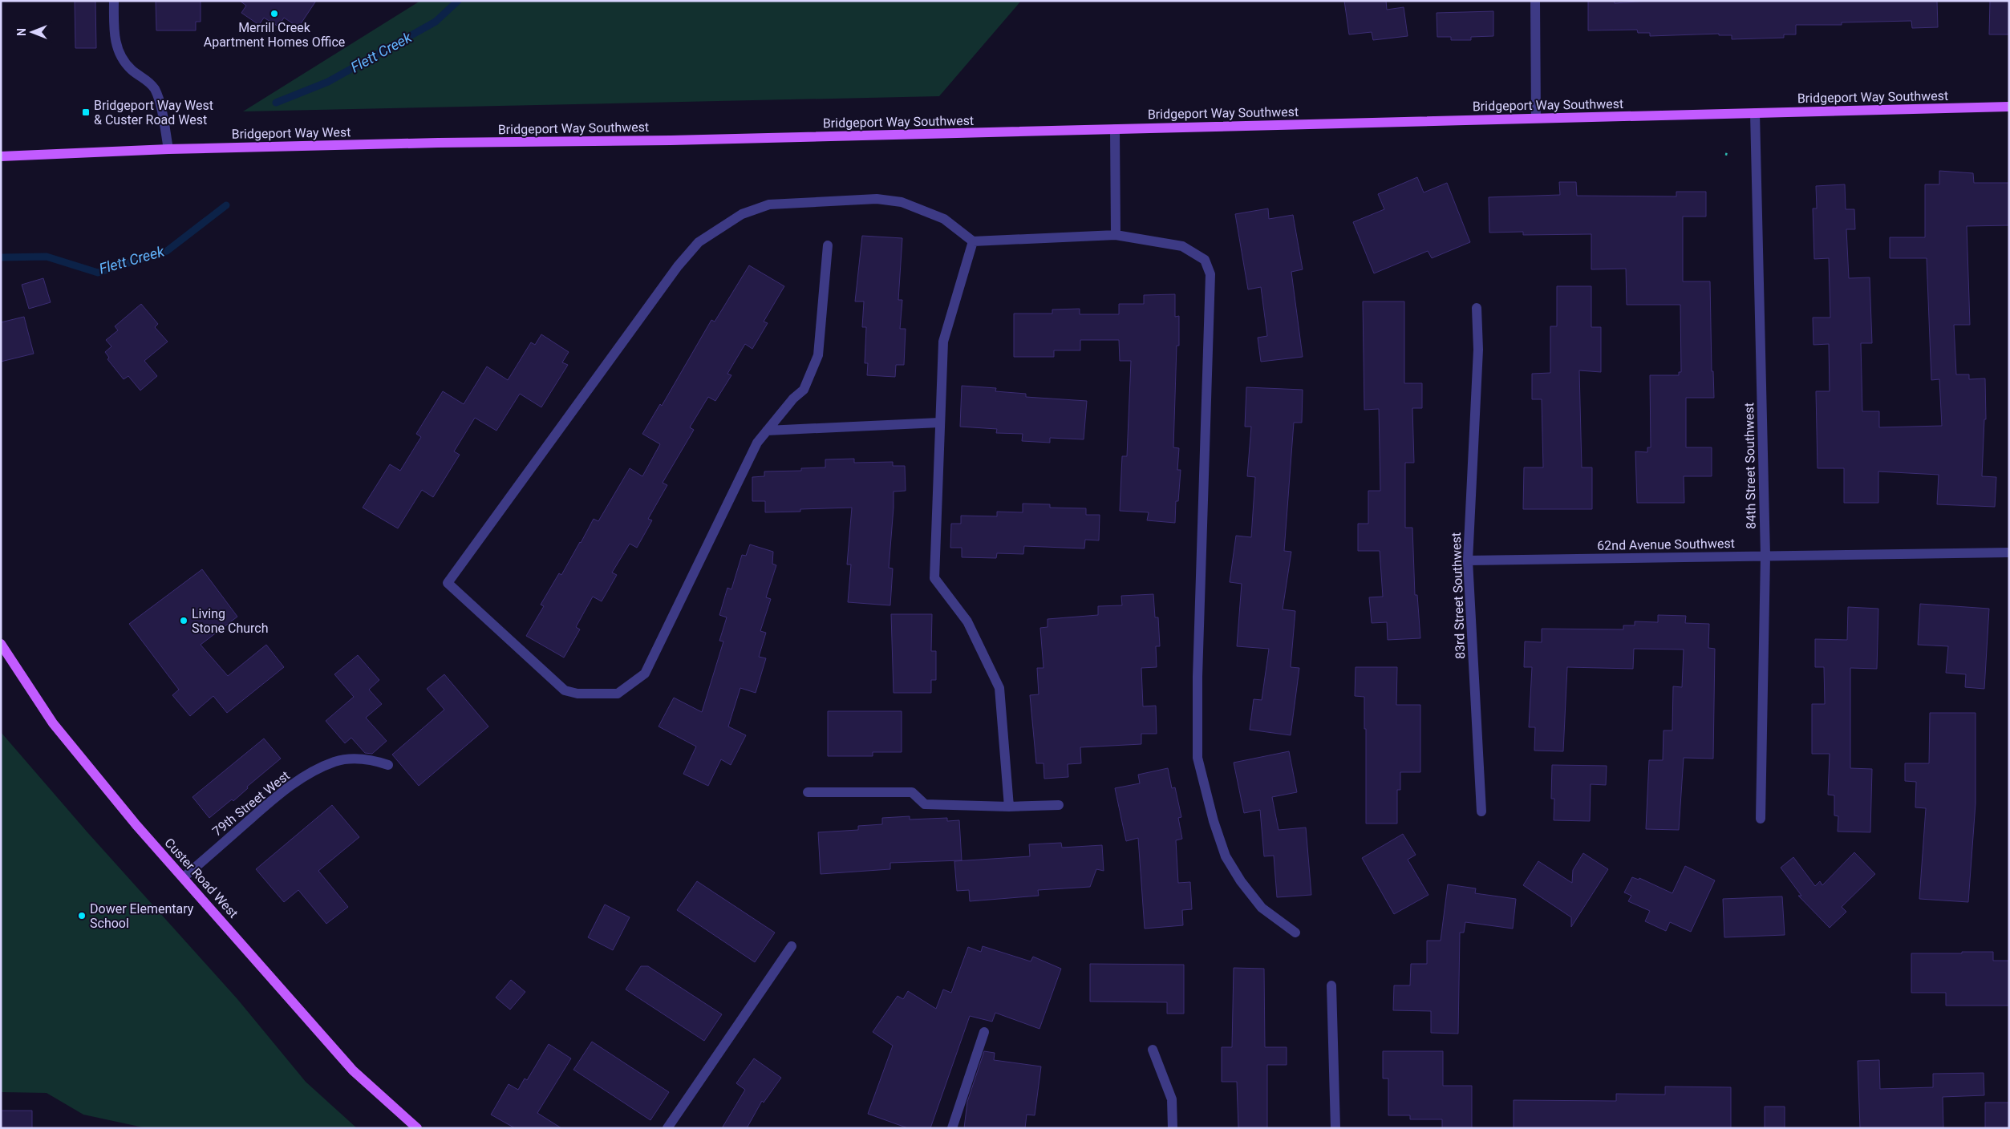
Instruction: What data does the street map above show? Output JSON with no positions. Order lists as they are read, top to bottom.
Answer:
{
  "streets": {
    "main road": ["Bridgeport Way Southwest", "Bridgeport Way West", "Custer Road West"],
    "street": [
      "84th Street Southwest",
      "62nd Avenue Southwest",
      "83rd Street Southwest",
      "79th Street West"
    ]
  },
  "crossings": [
    ["Bridgeport Way Southwest", "Bridgeport Way West"],
    ["Bridgeport Way Southwest", "84th Street Southwest"],
    ["84th Street Southwest", "62nd Avenue Southwest"],
    ["62nd Avenue Southwest", "83rd Street Southwest"],
    ["79th Street West", "Custer Road West"]
  ],
  "water": ["Flett Creek"],
  "places": {
    "other": ["Merrill Creek Apartment Homes Office", "Living Stone Church", "Dower Elementary School"],
    "transit": ["Bridgeport Way West & Custer Road West"]
  },
  "north": "left"
}
